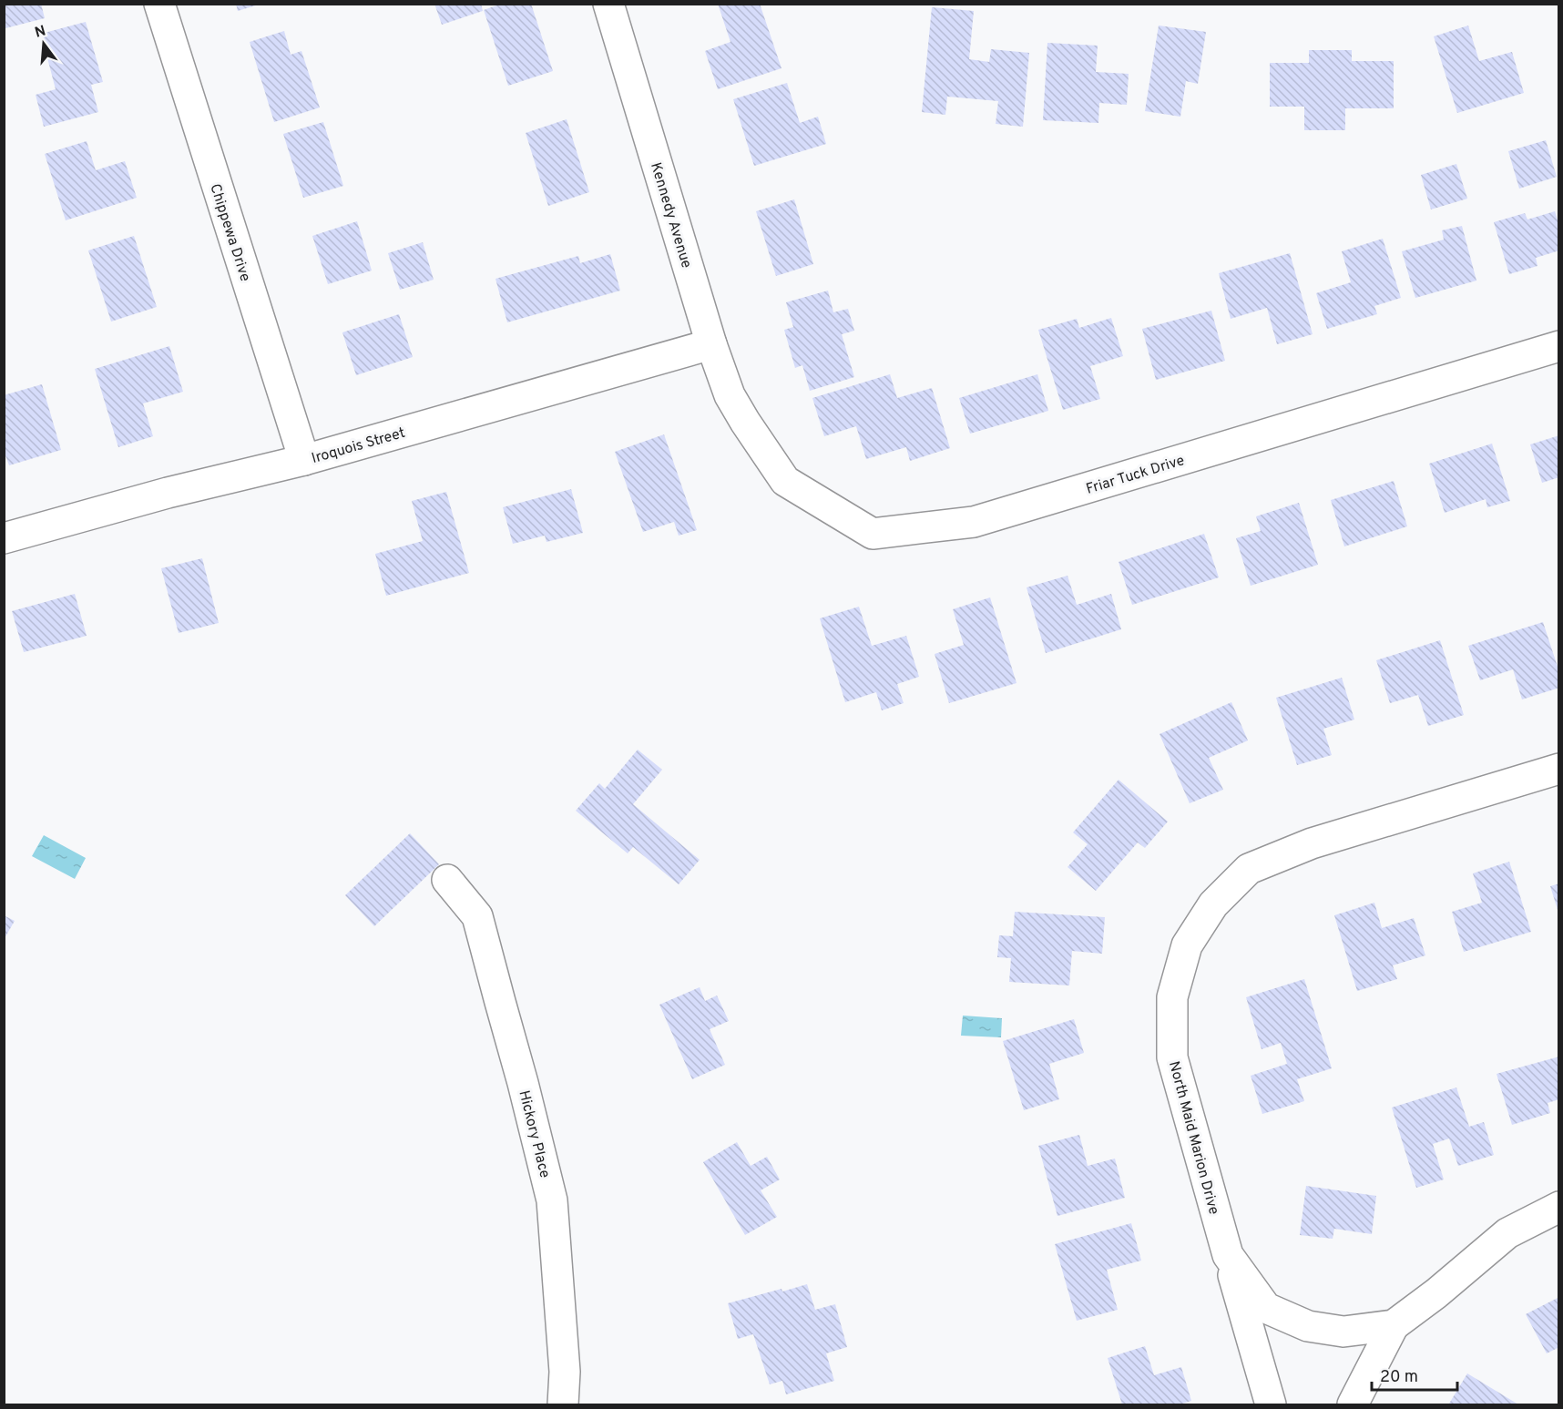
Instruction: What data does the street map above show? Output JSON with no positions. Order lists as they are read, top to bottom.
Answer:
{
  "streets": {
    "street": [
      "Kennedy Avenue",
      "Chippewa Drive",
      "Iroquois Street",
      "Friar Tuck Drive",
      "Hickory Place",
      "North Maid Marion Drive"
    ]
  },
  "crossings": [
    ["Kennedy Avenue", "Iroquois Street"],
    ["Kennedy Avenue", "Friar Tuck Drive"],
    ["Chippewa Drive", "Iroquois Street"]
  ],
  "scale_bar": "20 m",
  "north": "top"
}
